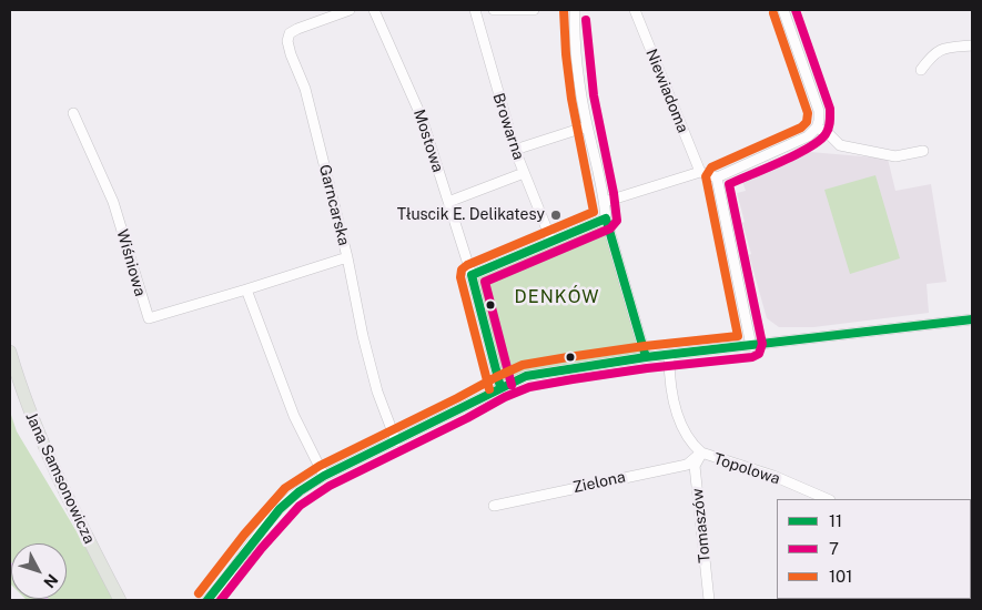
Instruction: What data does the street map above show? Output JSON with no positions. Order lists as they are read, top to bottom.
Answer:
{
  "streets": {
    "main road": ["Jana Samsonowicza"],
    "street": [
      "Niewiadoma",
      "Browarna",
      "Mostowa",
      "Garncarska",
      "Wiśniowa",
      "Topolowa",
      "Zielona",
      "Tomaszów"
    ]
  },
  "crossings": [
    ["Garncarska", "Wiśniowa"],
    ["Topolowa", "Zielona"],
    ["Topolowa", "Tomaszów"],
    ["Zielona", "Tomaszów"]
  ],
  "districts": ["DENKÓW"],
  "places": ["Tłuscik E. Delikatesy"],
  "lines": ["transit line 7", "transit line 101", "transit line 11"],
  "legend": ["11", "7", "101"],
  "north": "bottom right"
}
